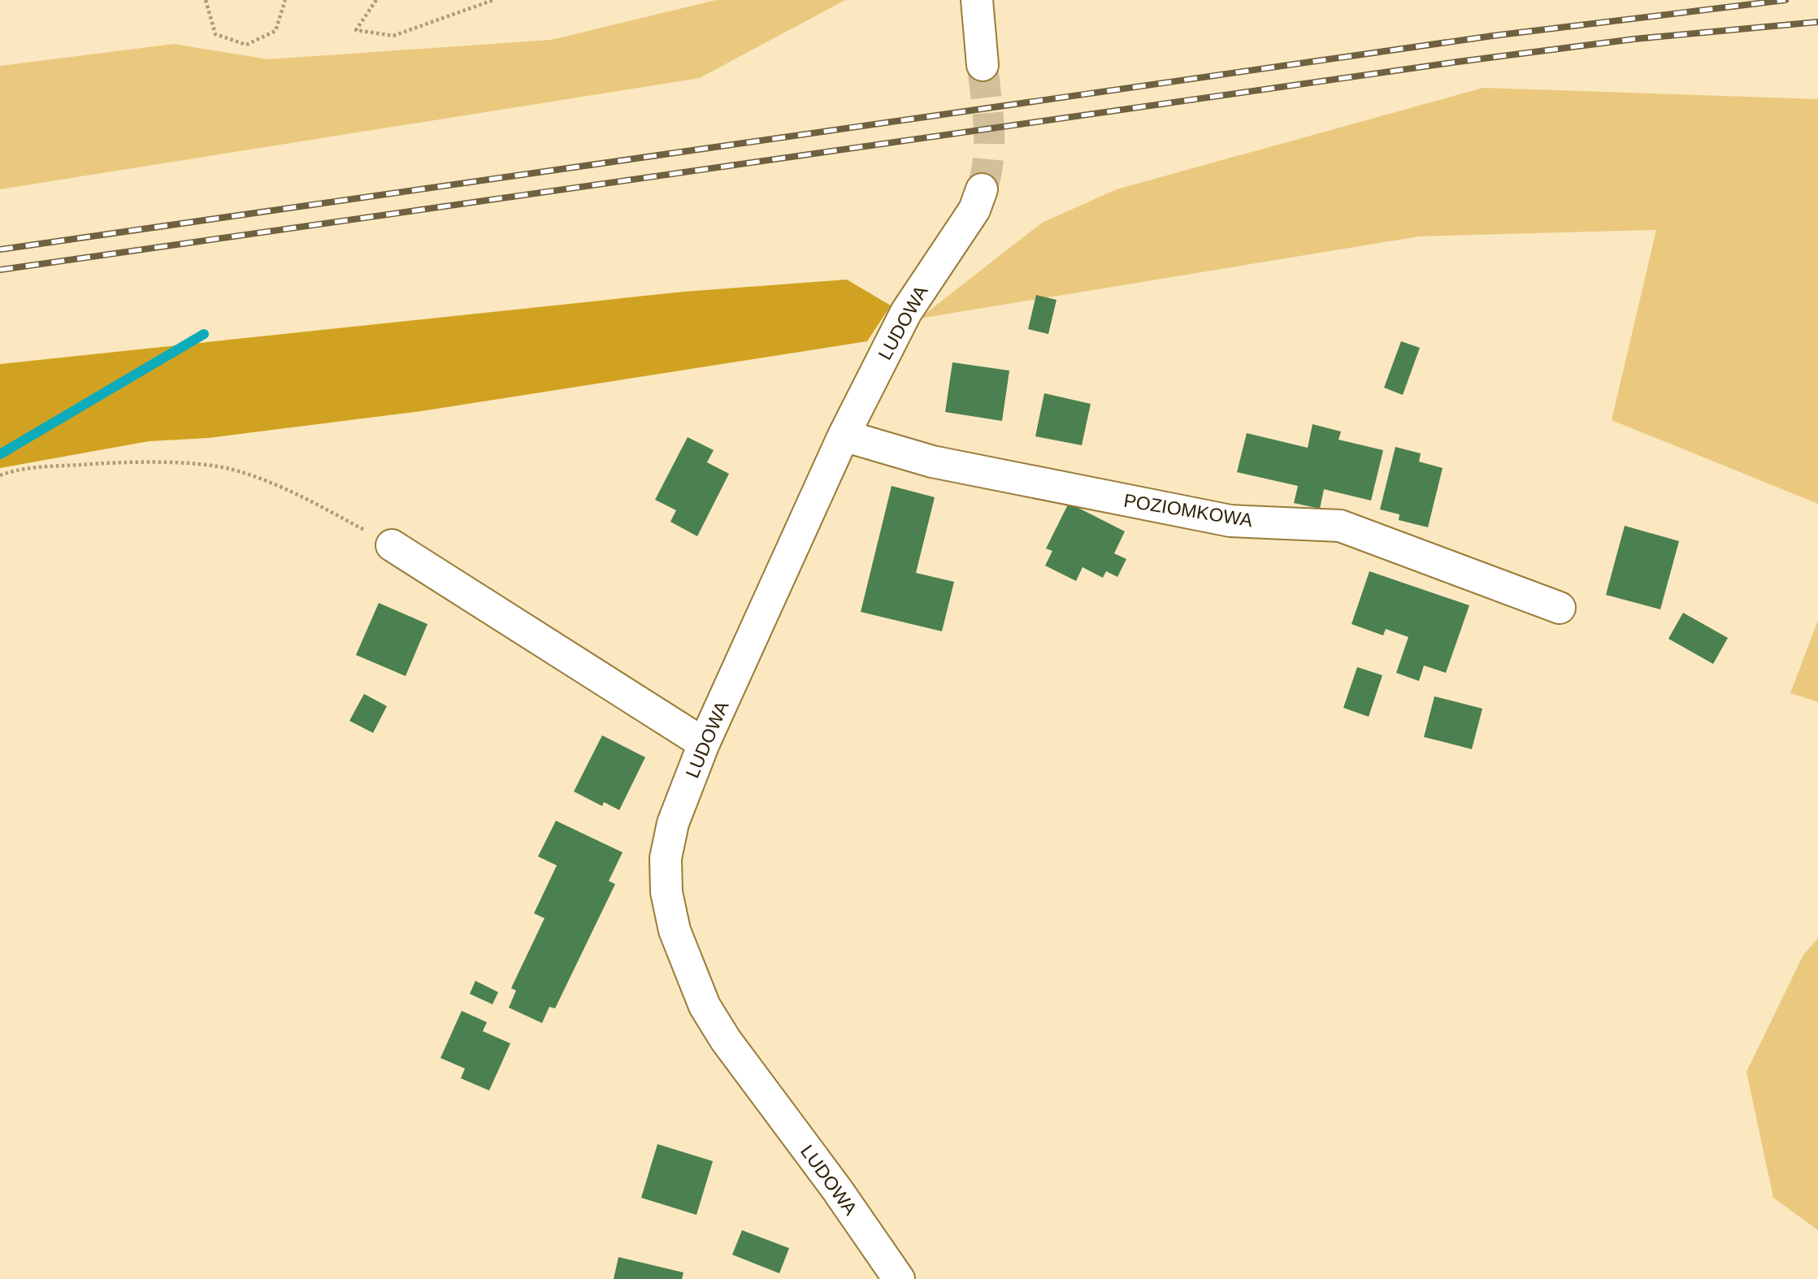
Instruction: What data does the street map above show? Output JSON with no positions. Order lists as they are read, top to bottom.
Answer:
{
  "streets": {
    "street": ["LUDOWA", "POZIOMKOWA"]
  },
  "crossings": [
    ["LUDOWA", "POZIOMKOWA"]
  ]
}
